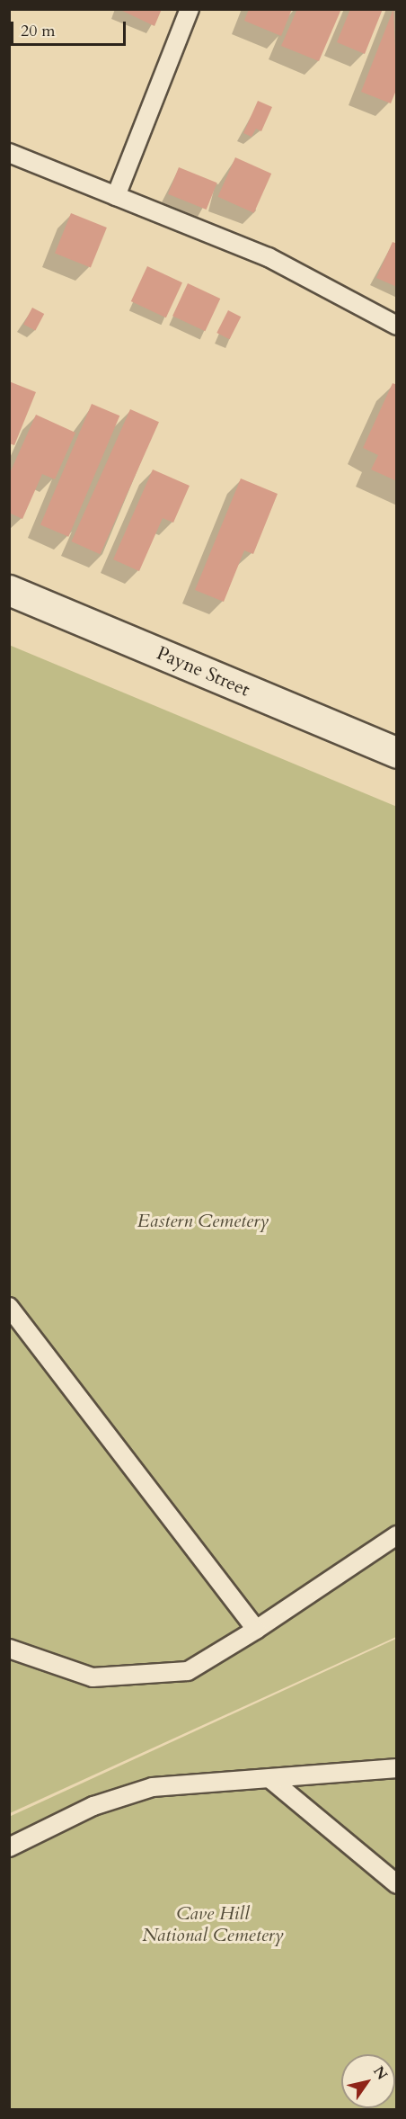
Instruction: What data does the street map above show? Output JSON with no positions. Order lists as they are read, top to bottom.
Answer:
{
  "streets": {
    "street": ["Payne Street"]
  },
  "parks": ["Eastern Cemetery", "Cave Hill National Cemetery"],
  "scale_bar": "20 m",
  "north": "top right"
}
